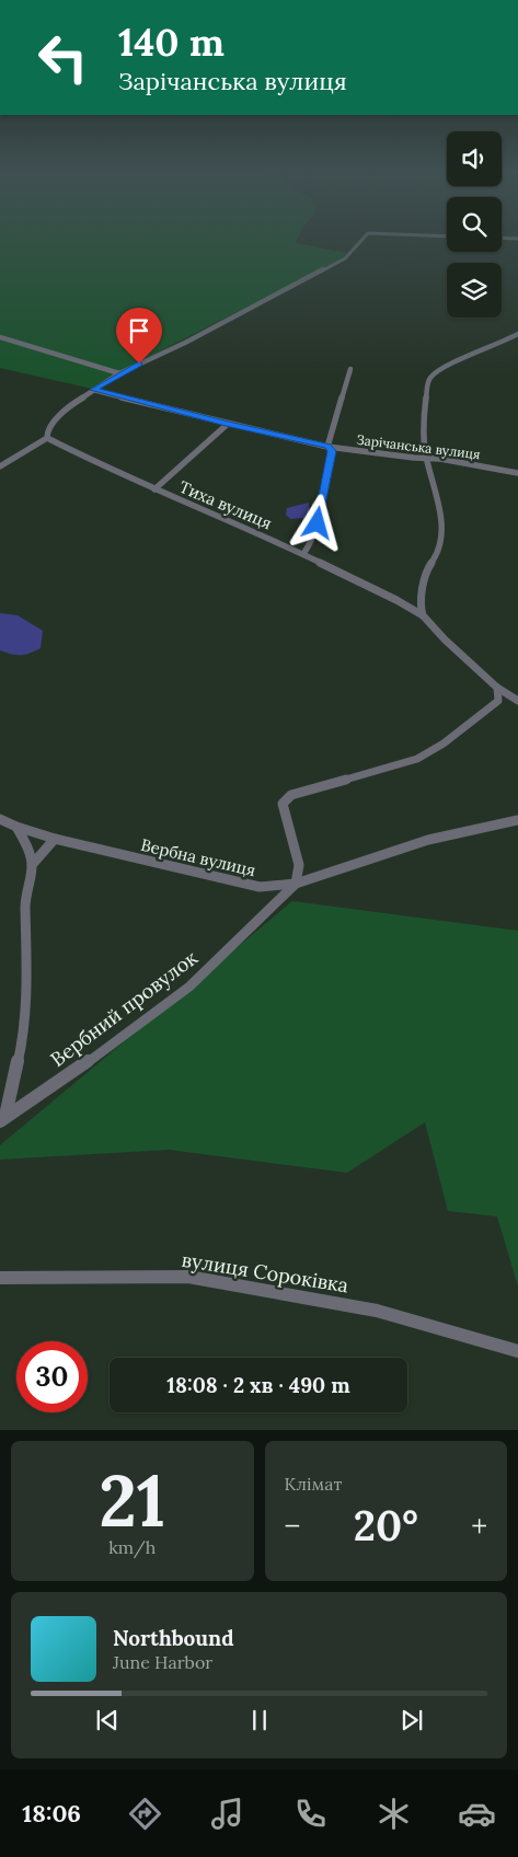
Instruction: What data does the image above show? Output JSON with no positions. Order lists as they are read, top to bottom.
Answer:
{
  "streets": {
    "street": [
      "Зарічанська вулиця",
      "Тиха вулиця",
      "Вербна вулиця",
      "Вербний провулок",
      "вулиця Сороківка"
    ]
  },
  "crossings": [
    ["Вербна вулиця", "Вербний провулок"]
  ],
  "page": {
    "turn": ["140 m", "Зарічанська вулиця"],
    "limit": "30",
    "trip": "18:08 · 2 хв · 490 m",
    "tile": [
      ["21", "km/h"],
      "Клімат"
    ],
    "heat": ["−", "20°", "+"],
    "song": ["Northbound", "June Harbor"],
    "tabs": "18:06"
  }
}
